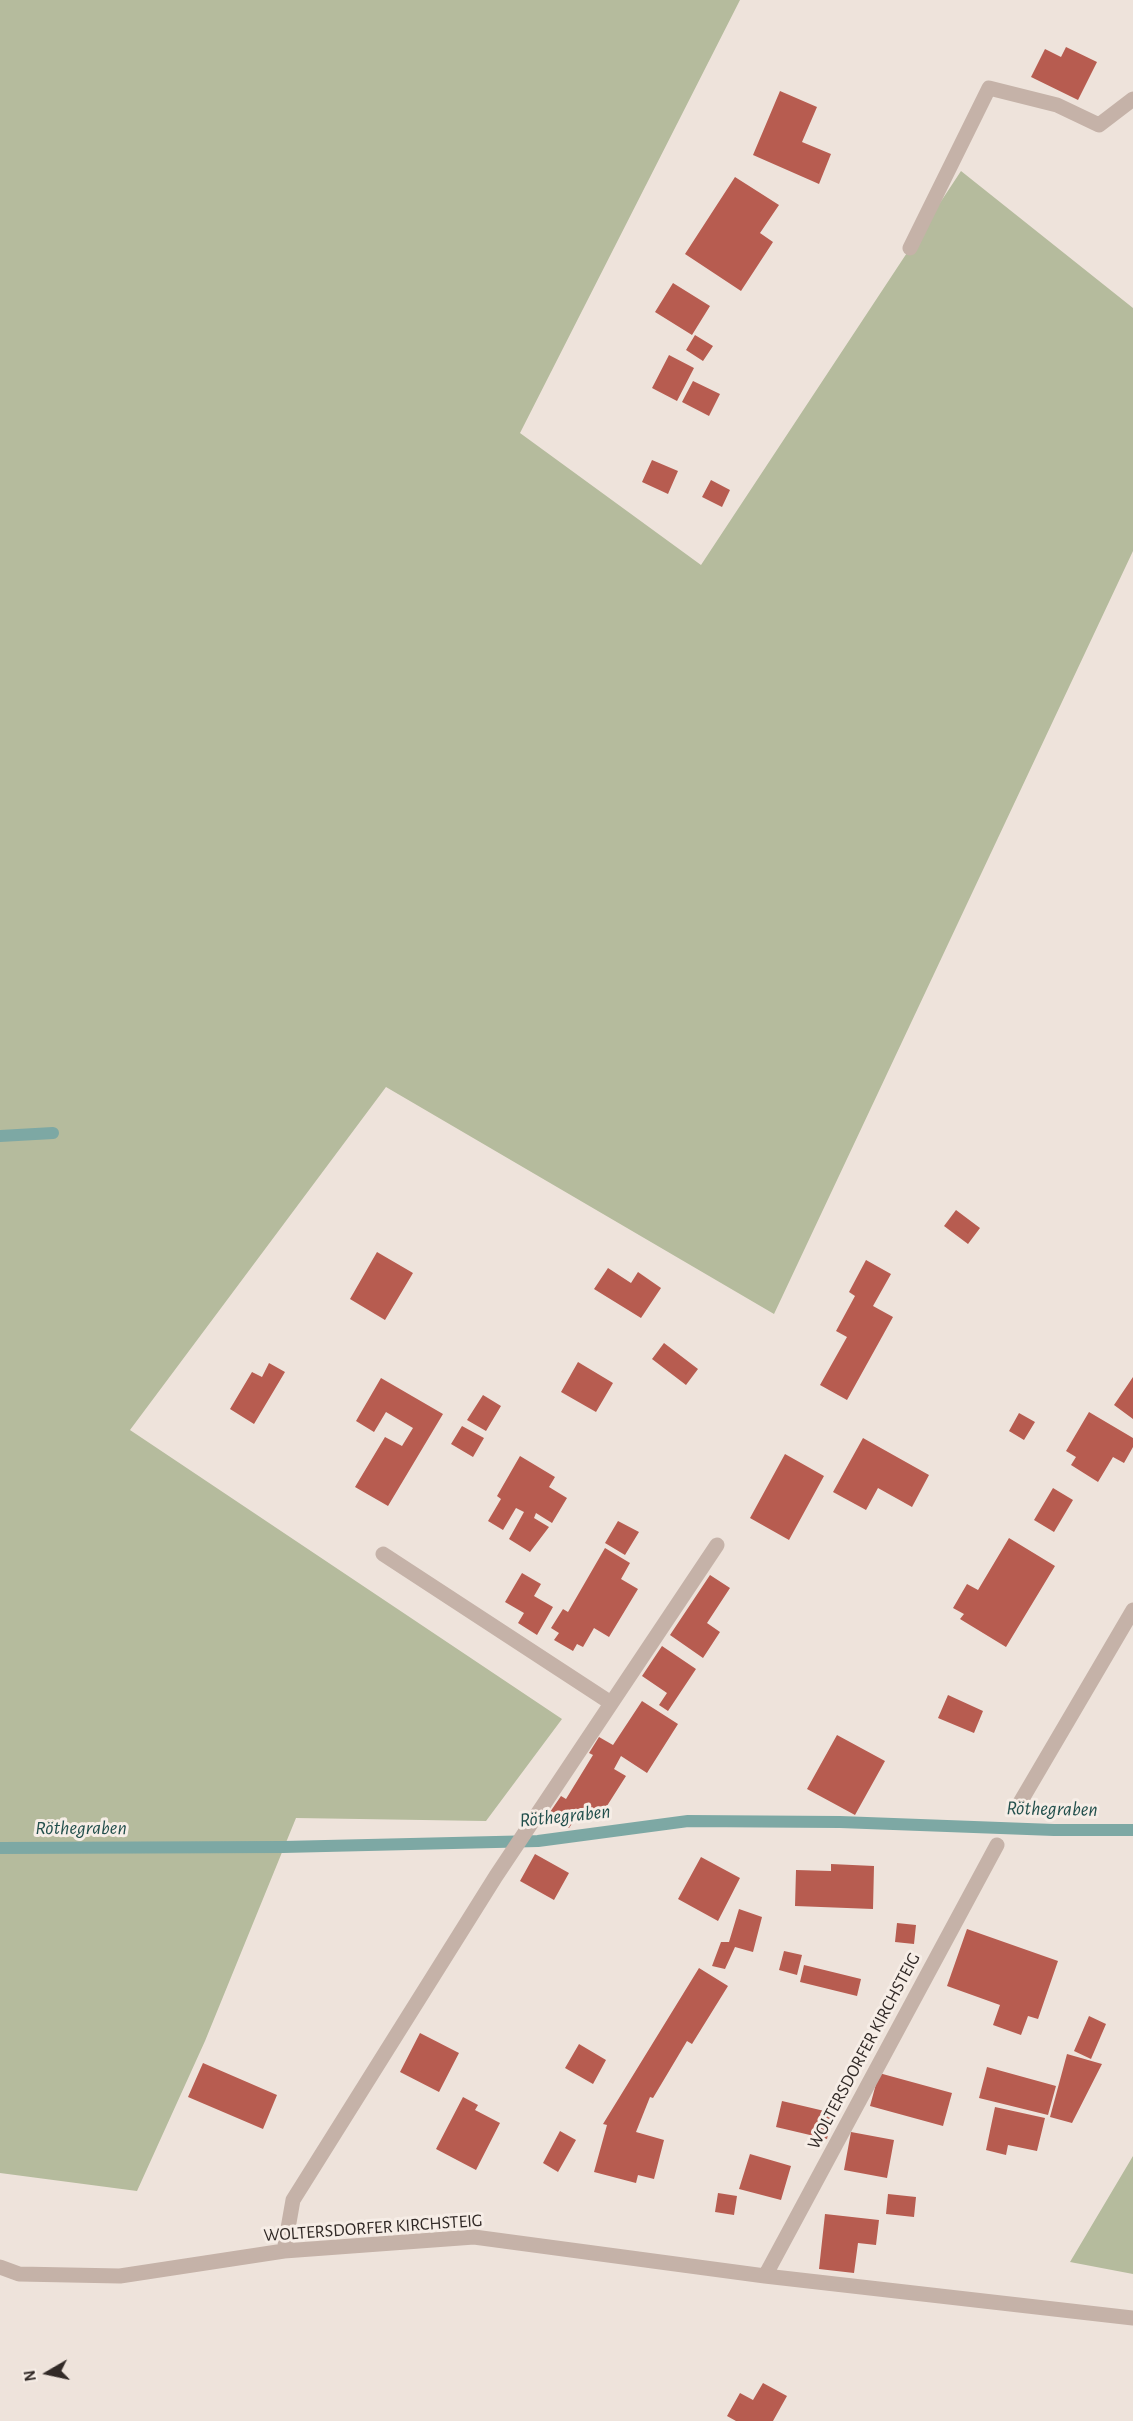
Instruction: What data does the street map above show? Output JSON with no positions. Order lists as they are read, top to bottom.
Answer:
{
  "streets": {
    "street": ["WOLTERSDORFER KIRCHSTEIG"]
  },
  "water": ["Röthegraben"],
  "north": "left"
}
